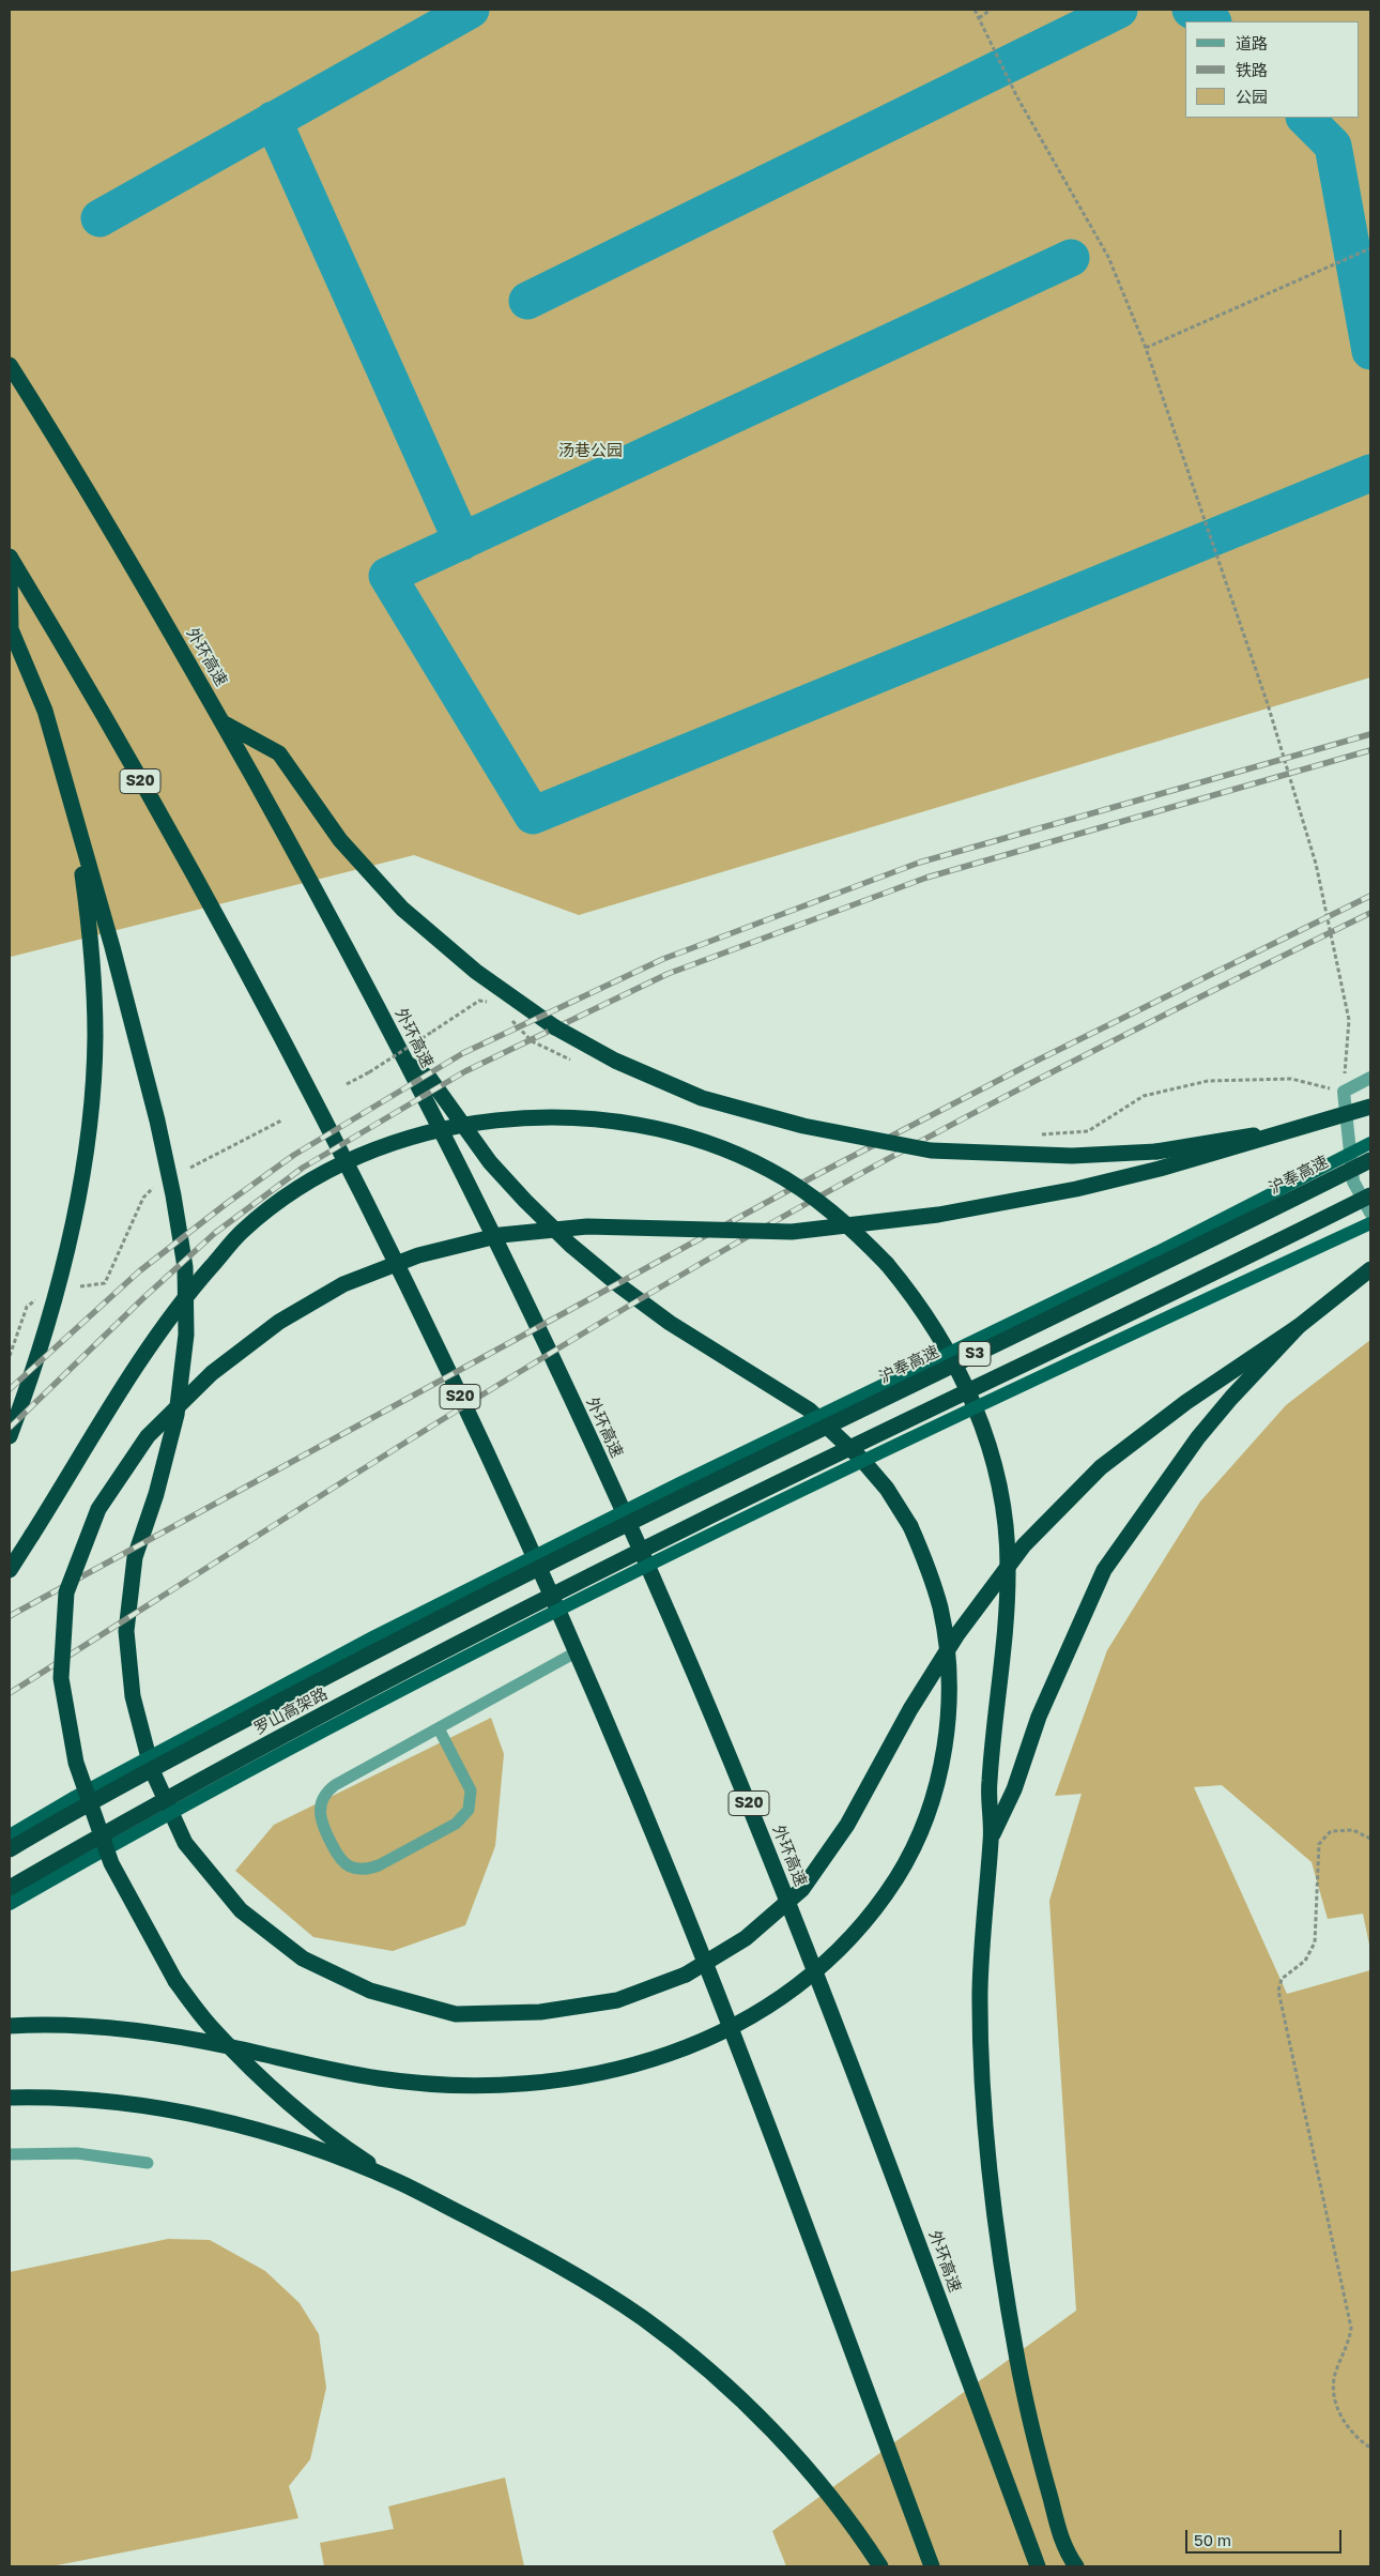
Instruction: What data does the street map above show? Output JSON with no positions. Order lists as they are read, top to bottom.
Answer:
{
  "streets": {
    "highway": [
      "外环高速",
      "S20",
      "沪奉高速",
      "S3",
      "罗山高架路"
    ]
  },
  "crossings": [
    ["沪奉高速", "罗山高架路"]
  ],
  "parks": ["汤巷公园"],
  "legend": ["道路", "铁路", "公园"],
  "scale_bar": "50 m"
}
